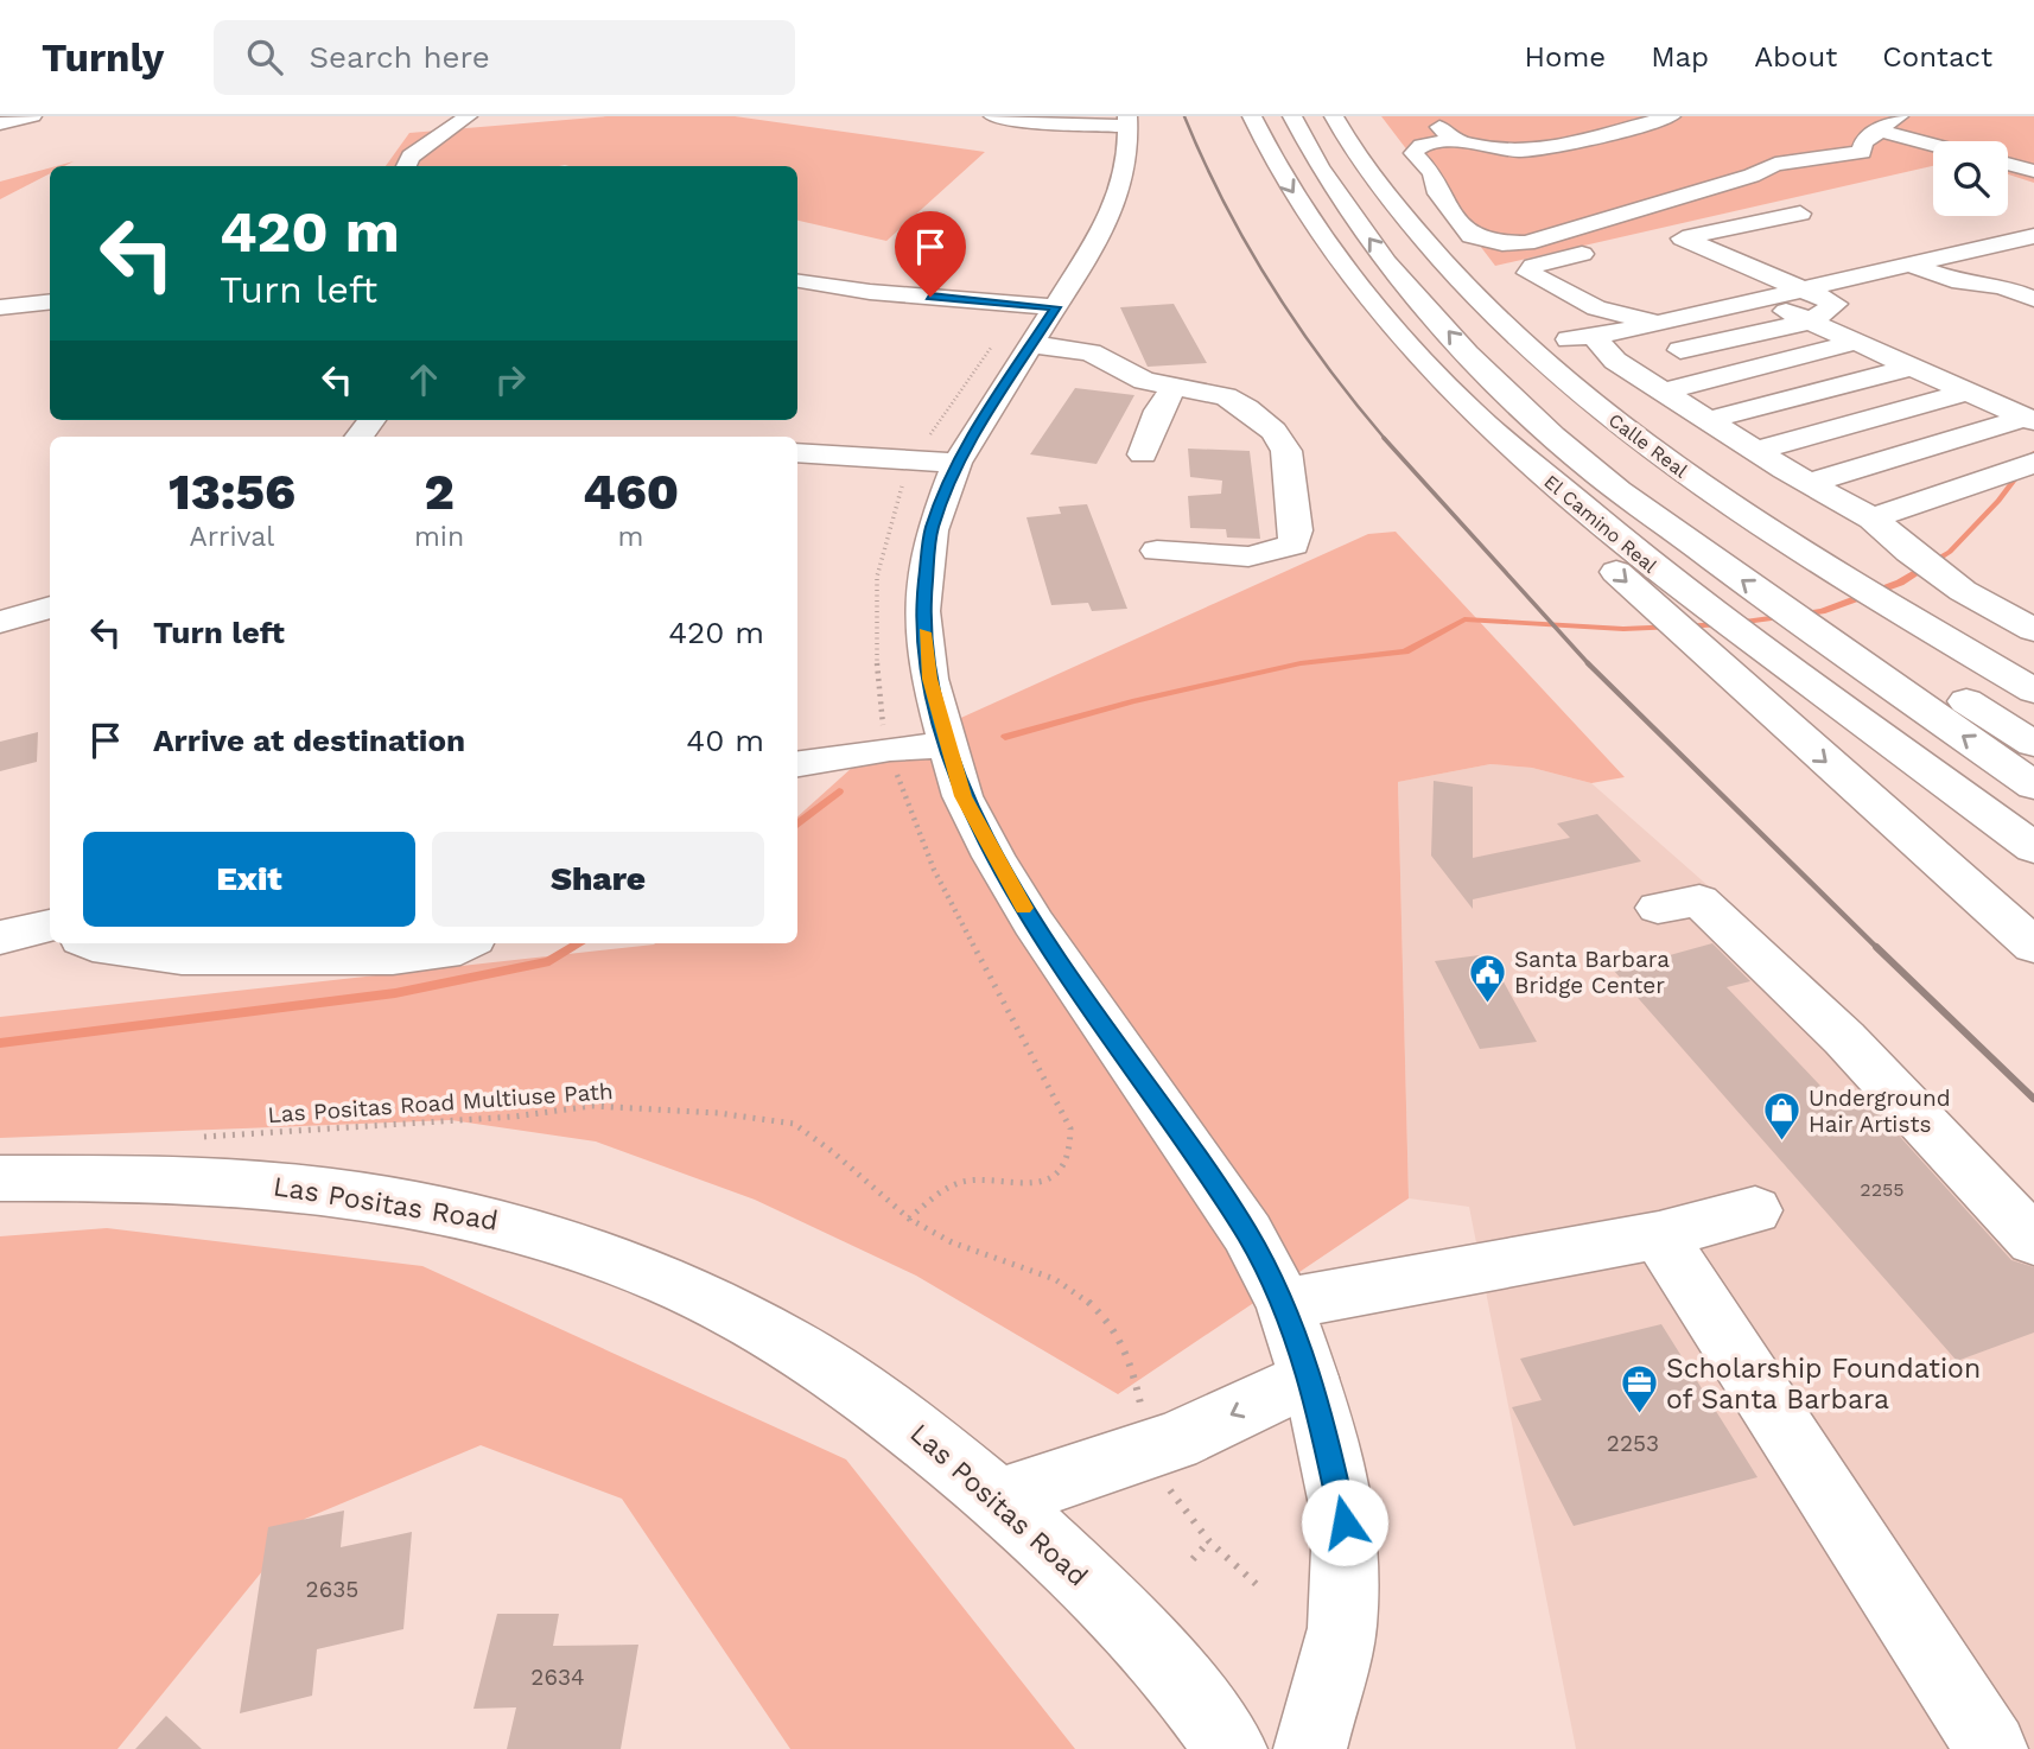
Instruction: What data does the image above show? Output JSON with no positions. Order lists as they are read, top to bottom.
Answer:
{
  "streets": {
    "main road": ["Calle Real", "El Camino Real", "Las Positas Road"],
    "path": ["Las Positas Road Multiuse Path"]
  },
  "places": {
    "public building": ["Santa Barbara Bridge Center"],
    "shop": ["Underground Hair Artists"],
    "office": ["Scholarship Foundation of Santa Barbara"]
  },
  "house_numbers": [
    "2255",
    "2253",
    "2635",
    "2634"
  ],
  "page": {
    "header": "Turnly",
    "search": "Search here",
    "nav": [
      "Home",
      "Map",
      "About",
      "Contact"
    ],
    "turn": ["420 m", "Turn left"],
    "eta": [
      "13:56",
      "Arrival",
      "2",
      "min",
      "460",
      "m"
    ],
    "list": [
      {
        "name": "Turn left",
        "value": "420 m"
      },
      {
        "name": "Arrive at destination",
        "value": "40 m"
      }
    ],
    "buttons": ["Exit", "Share"]
  }
}
